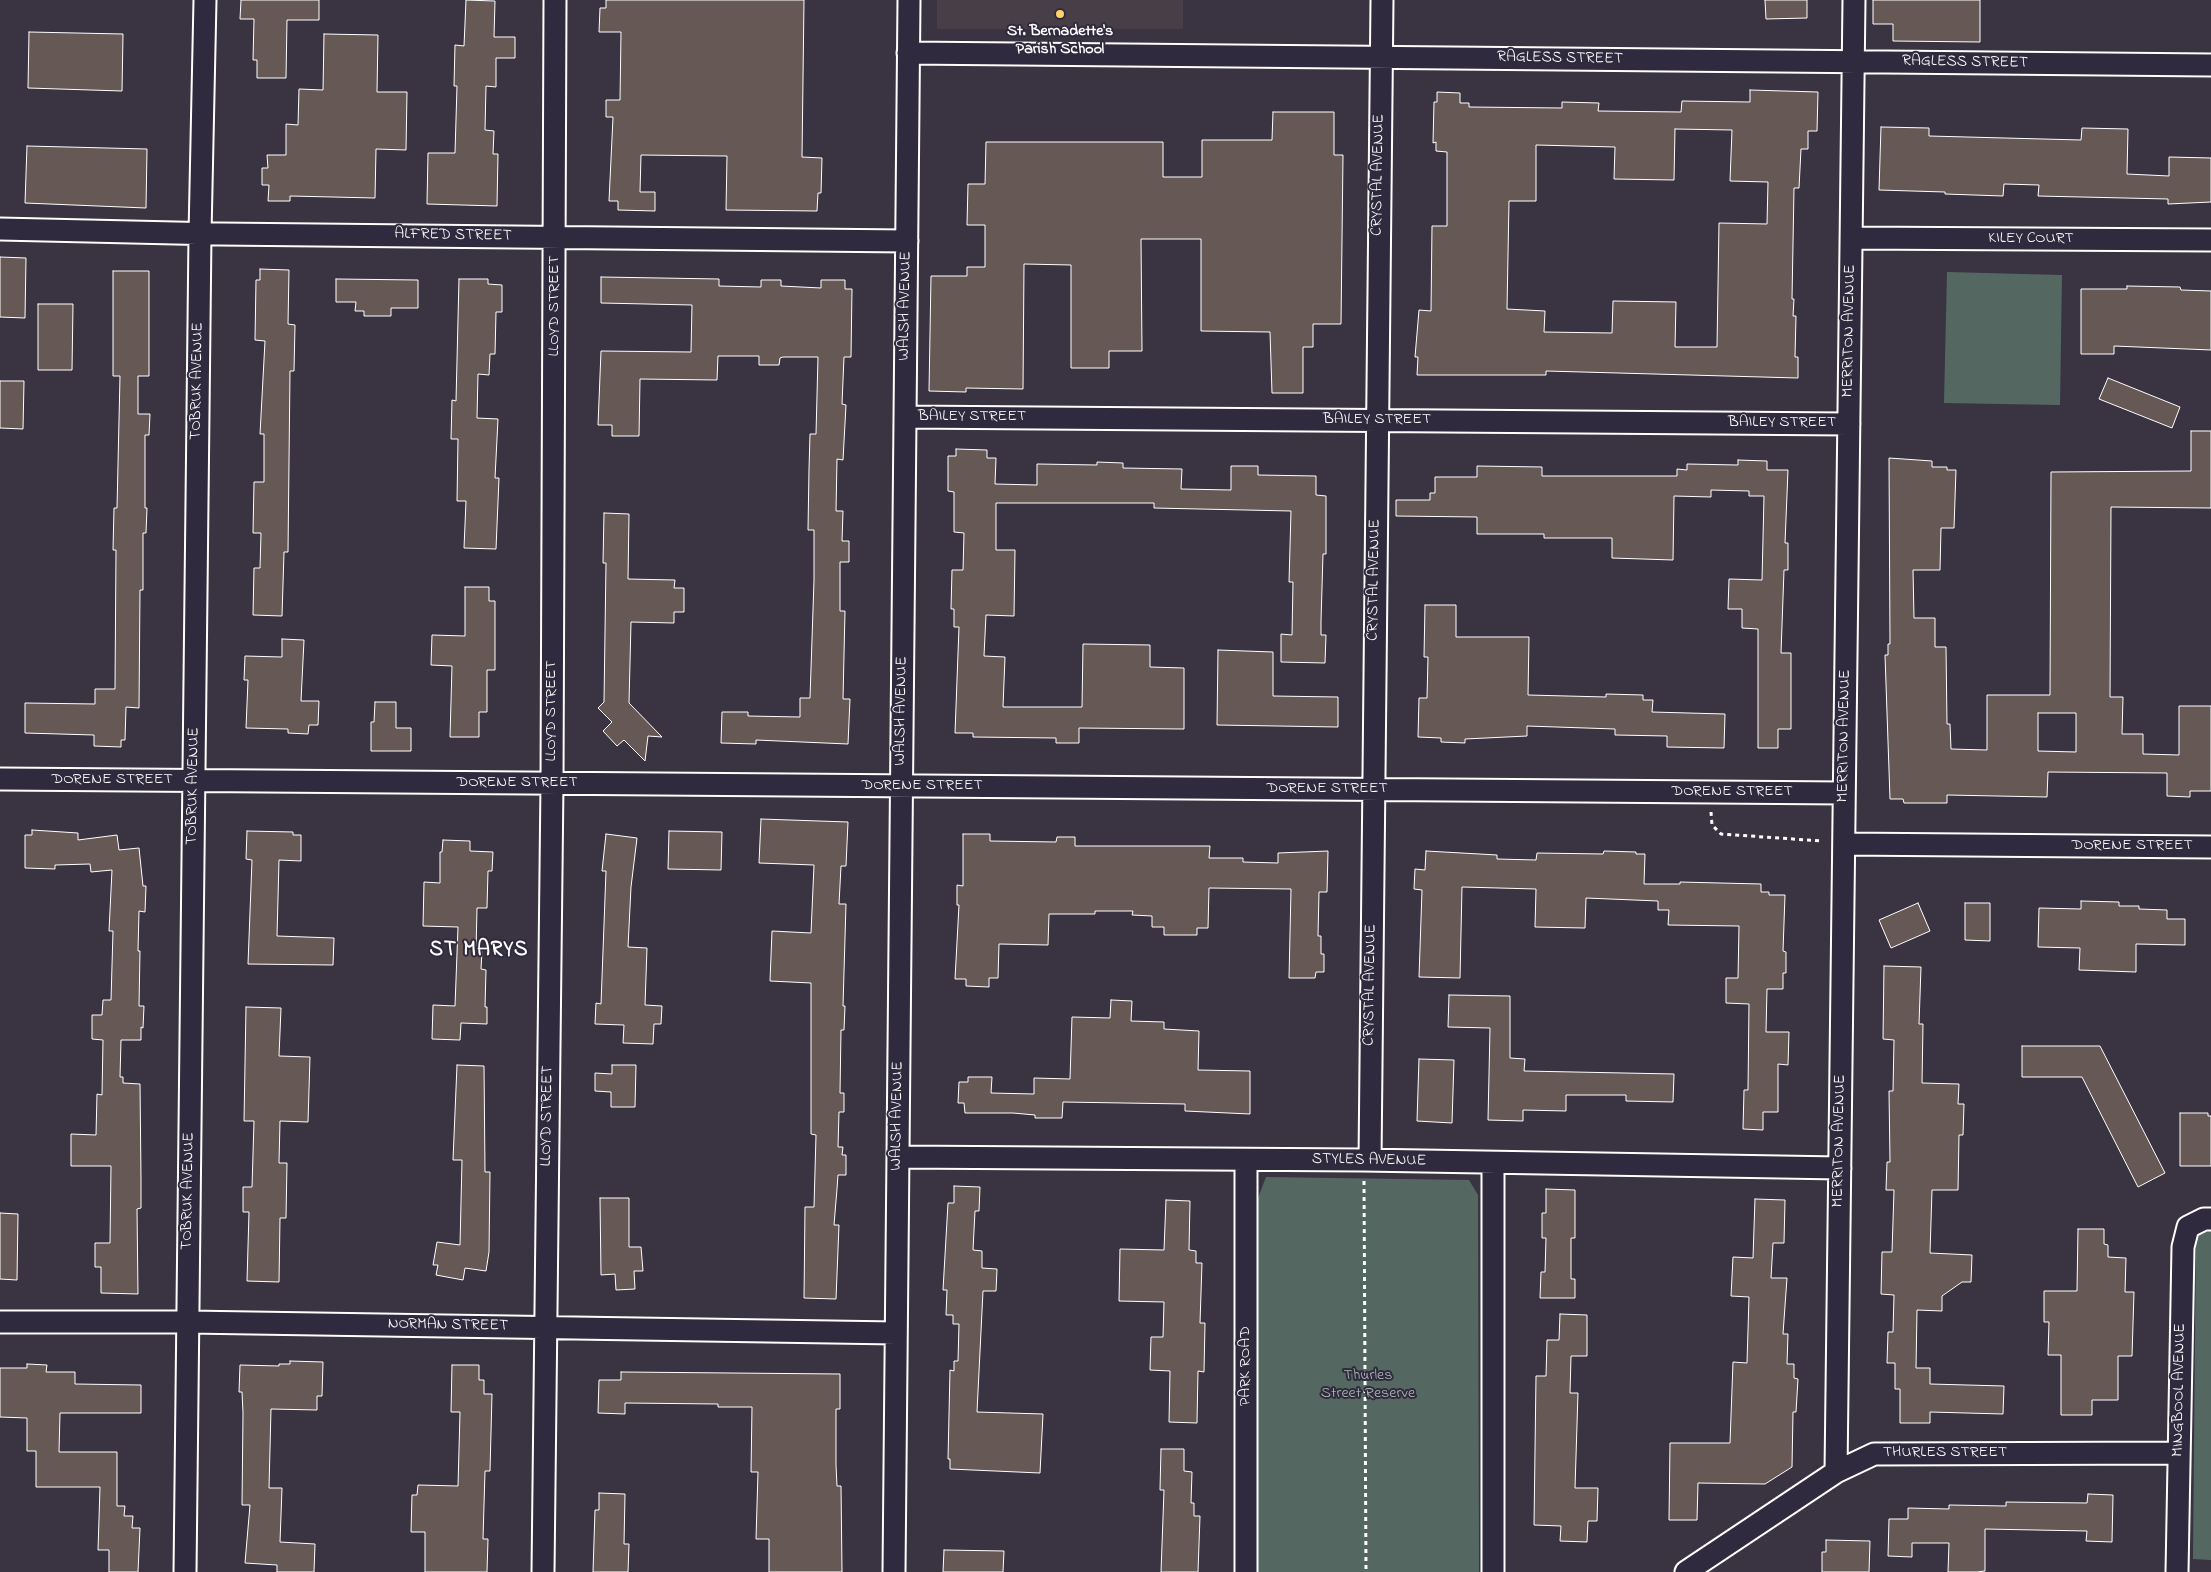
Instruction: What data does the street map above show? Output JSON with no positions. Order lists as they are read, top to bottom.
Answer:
{
  "streets": {
    "street": [
      "RAGLESS STREET",
      "CRYSTAL AVENUE",
      "ALFRED STREET",
      "KILEY COURT",
      "LLOYD STREET",
      "WALSH AVENUE",
      "MERRITON AVENUE",
      "TOBRUK AVENUE",
      "BAILEY STREET",
      "DORENE STREET",
      "STYLES AVENUE",
      "NORMAN STREET",
      "PARK ROAD",
      "MINGBOOL AVENUE",
      "THURLES STREET"
    ]
  },
  "crossings": [
    ["RAGLESS STREET", "CRYSTAL AVENUE"],
    ["RAGLESS STREET", "WALSH AVENUE"],
    ["RAGLESS STREET", "MERRITON AVENUE"],
    ["CRYSTAL AVENUE", "BAILEY STREET"],
    ["CRYSTAL AVENUE", "DORENE STREET"],
    ["CRYSTAL AVENUE", "STYLES AVENUE"],
    ["ALFRED STREET", "LLOYD STREET"],
    ["ALFRED STREET", "WALSH AVENUE"],
    ["ALFRED STREET", "TOBRUK AVENUE"],
    ["KILEY COURT", "MERRITON AVENUE"],
    ["LLOYD STREET", "DORENE STREET"],
    ["LLOYD STREET", "NORMAN STREET"],
    ["WALSH AVENUE", "BAILEY STREET"],
    ["WALSH AVENUE", "DORENE STREET"],
    ["WALSH AVENUE", "STYLES AVENUE"],
    ["WALSH AVENUE", "NORMAN STREET"],
    ["MERRITON AVENUE", "BAILEY STREET"],
    ["MERRITON AVENUE", "DORENE STREET"],
    ["MERRITON AVENUE", "STYLES AVENUE"],
    ["MERRITON AVENUE", "THURLES STREET"],
    ["TOBRUK AVENUE", "DORENE STREET"],
    ["TOBRUK AVENUE", "NORMAN STREET"],
    ["STYLES AVENUE", "PARK ROAD"],
    ["MINGBOOL AVENUE", "THURLES STREET"]
  ],
  "districts": ["ST MARYS"],
  "parks": ["Thurles Street Reserve"],
  "places": ["St. Bernadette's Parish School"]
}
